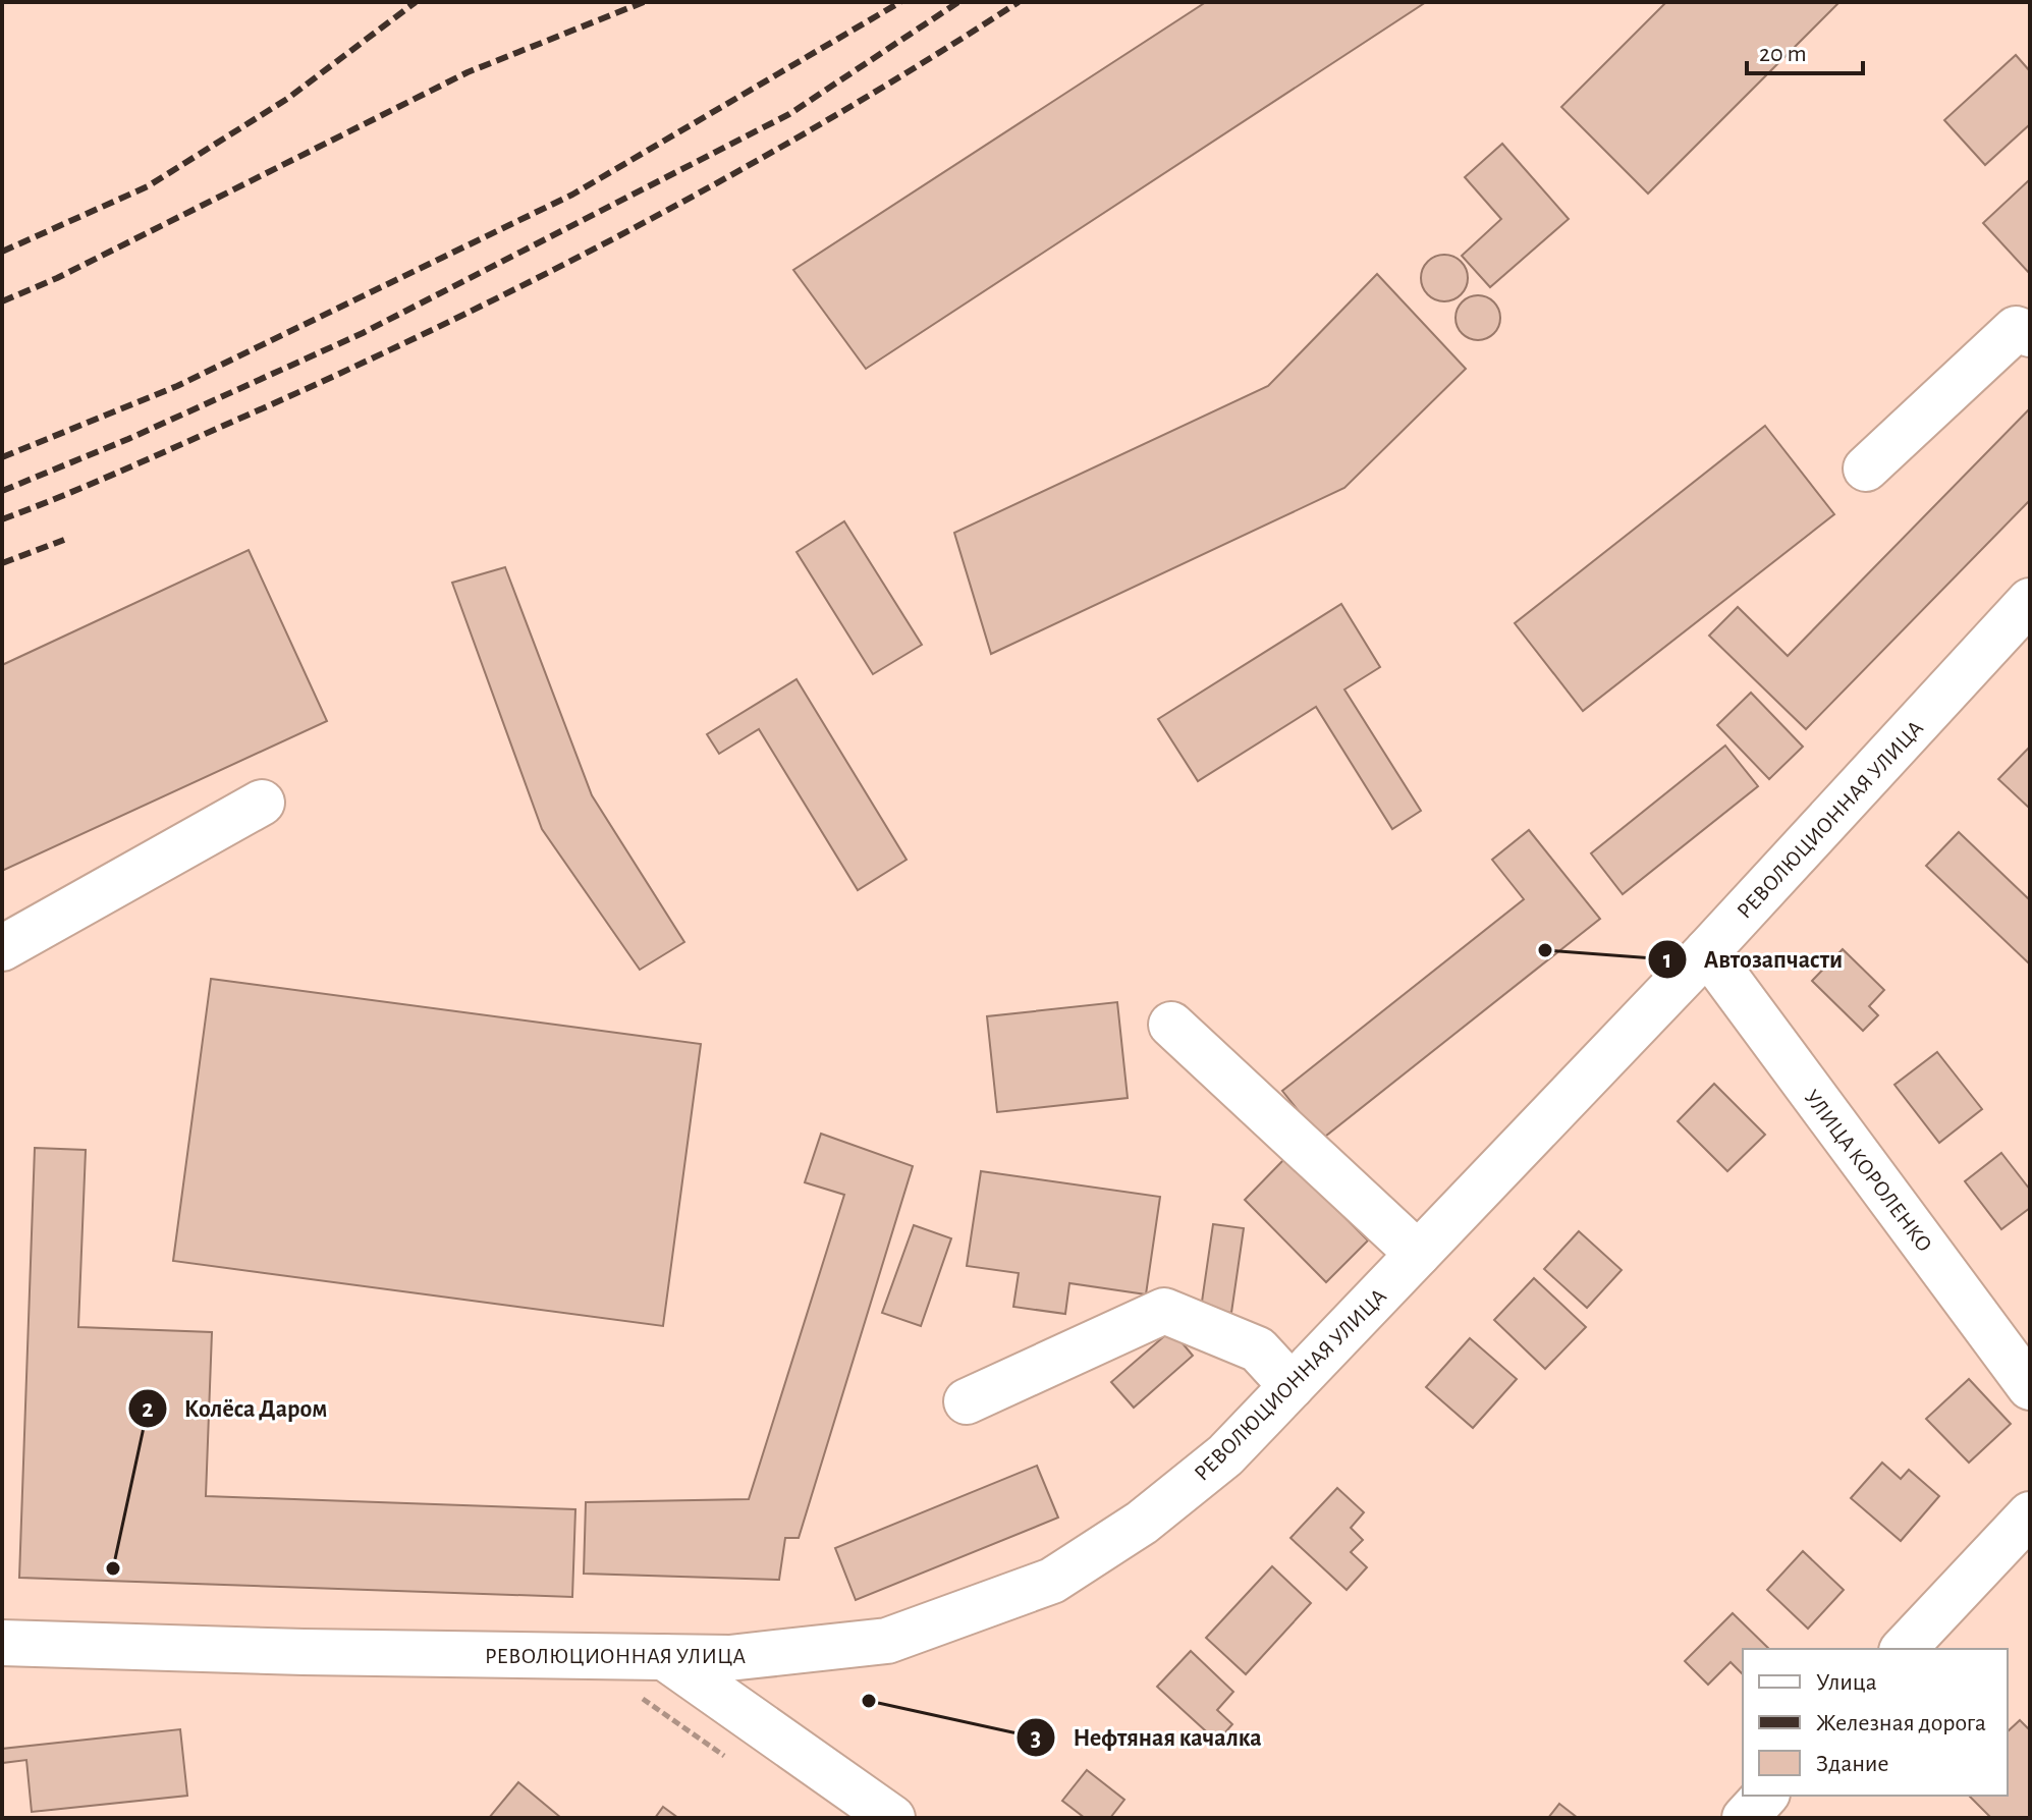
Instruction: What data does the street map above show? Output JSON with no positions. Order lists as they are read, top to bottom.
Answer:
{
  "streets": {
    "main road": ["РЕВОЛЮЦИОННАЯ УЛИЦА", "УЛИЦА КОРОЛЕНКО"]
  },
  "crossings": [
    ["РЕВОЛЮЦИОННАЯ УЛИЦА", "УЛИЦА КОРОЛЕНКО"]
  ],
  "places": ["Автозапчасти", "Колёса Даром", "Нефтяная качалка"],
  "legend": ["Улица", "Железная дорога", "Здание"],
  "scale_bar": "20 m"
}
